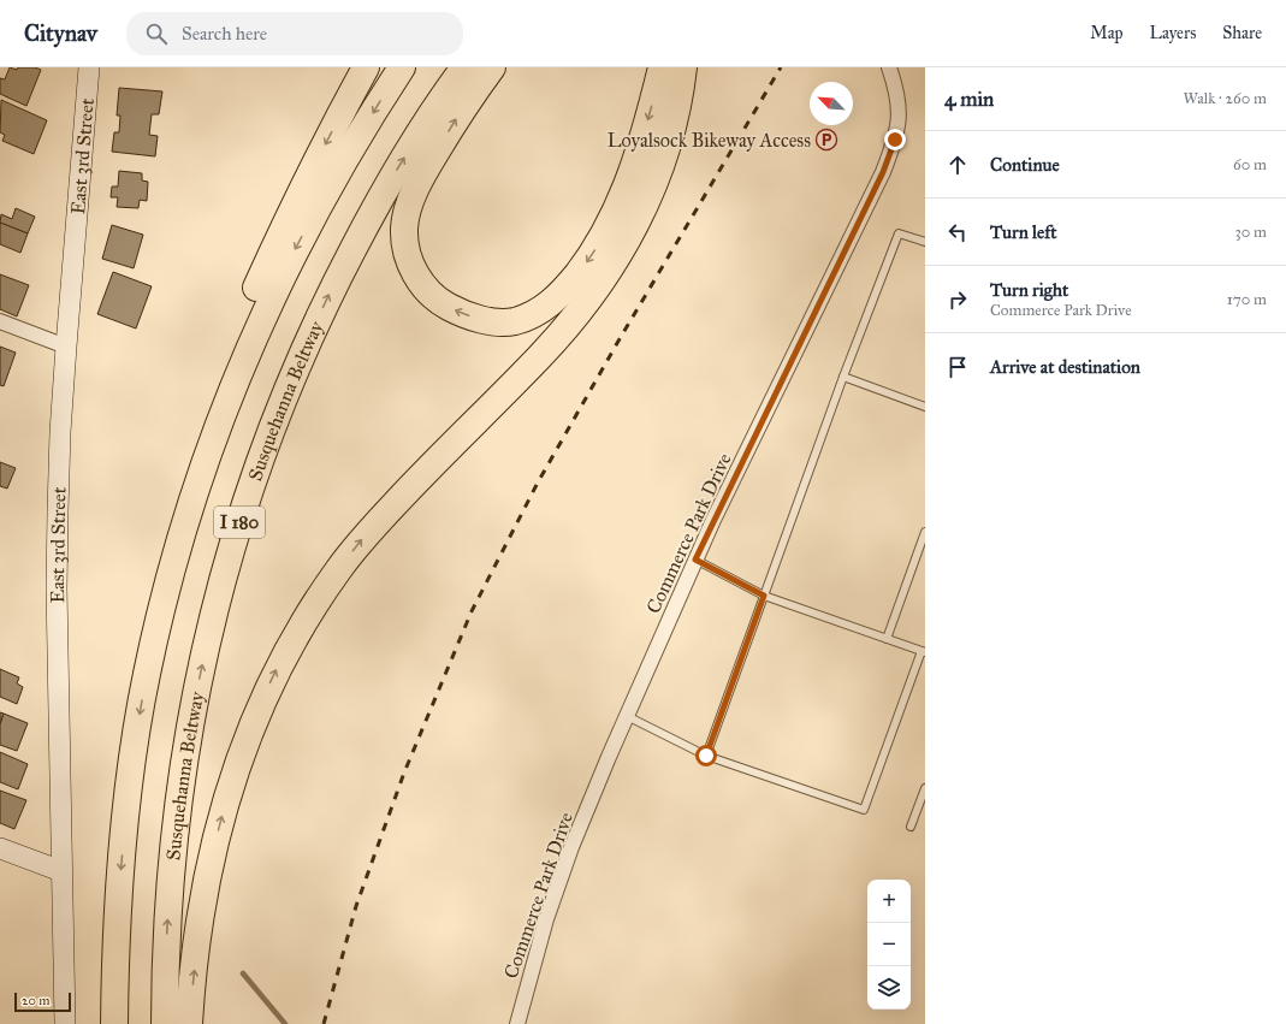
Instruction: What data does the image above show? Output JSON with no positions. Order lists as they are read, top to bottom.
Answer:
{
  "streets": {
    "highway": ["Susquehanna Beltway", "I 180"],
    "main road": ["East 3rd Street"],
    "street": ["Commerce Park Drive"]
  },
  "places": {
    "parking": ["Loyalsock Bikeway Access"]
  },
  "scale_bar": "20 m",
  "north": "top left",
  "page": {
    "header": "Citynav",
    "search": "Search here",
    "nav": ["Map", "Layers", "Share"],
    "heading": ["4 min", "Walk · 260 m"],
    "list": [
      ["Continue", "60 m"],
      ["Turn left", "30 m"],
      ["Turn right", "Commerce Park Drive", "170 m"],
      "Arrive at destination"
    ],
    "map_buttons": ["+", "−"],
    "scale": "20 m"
  }
}
